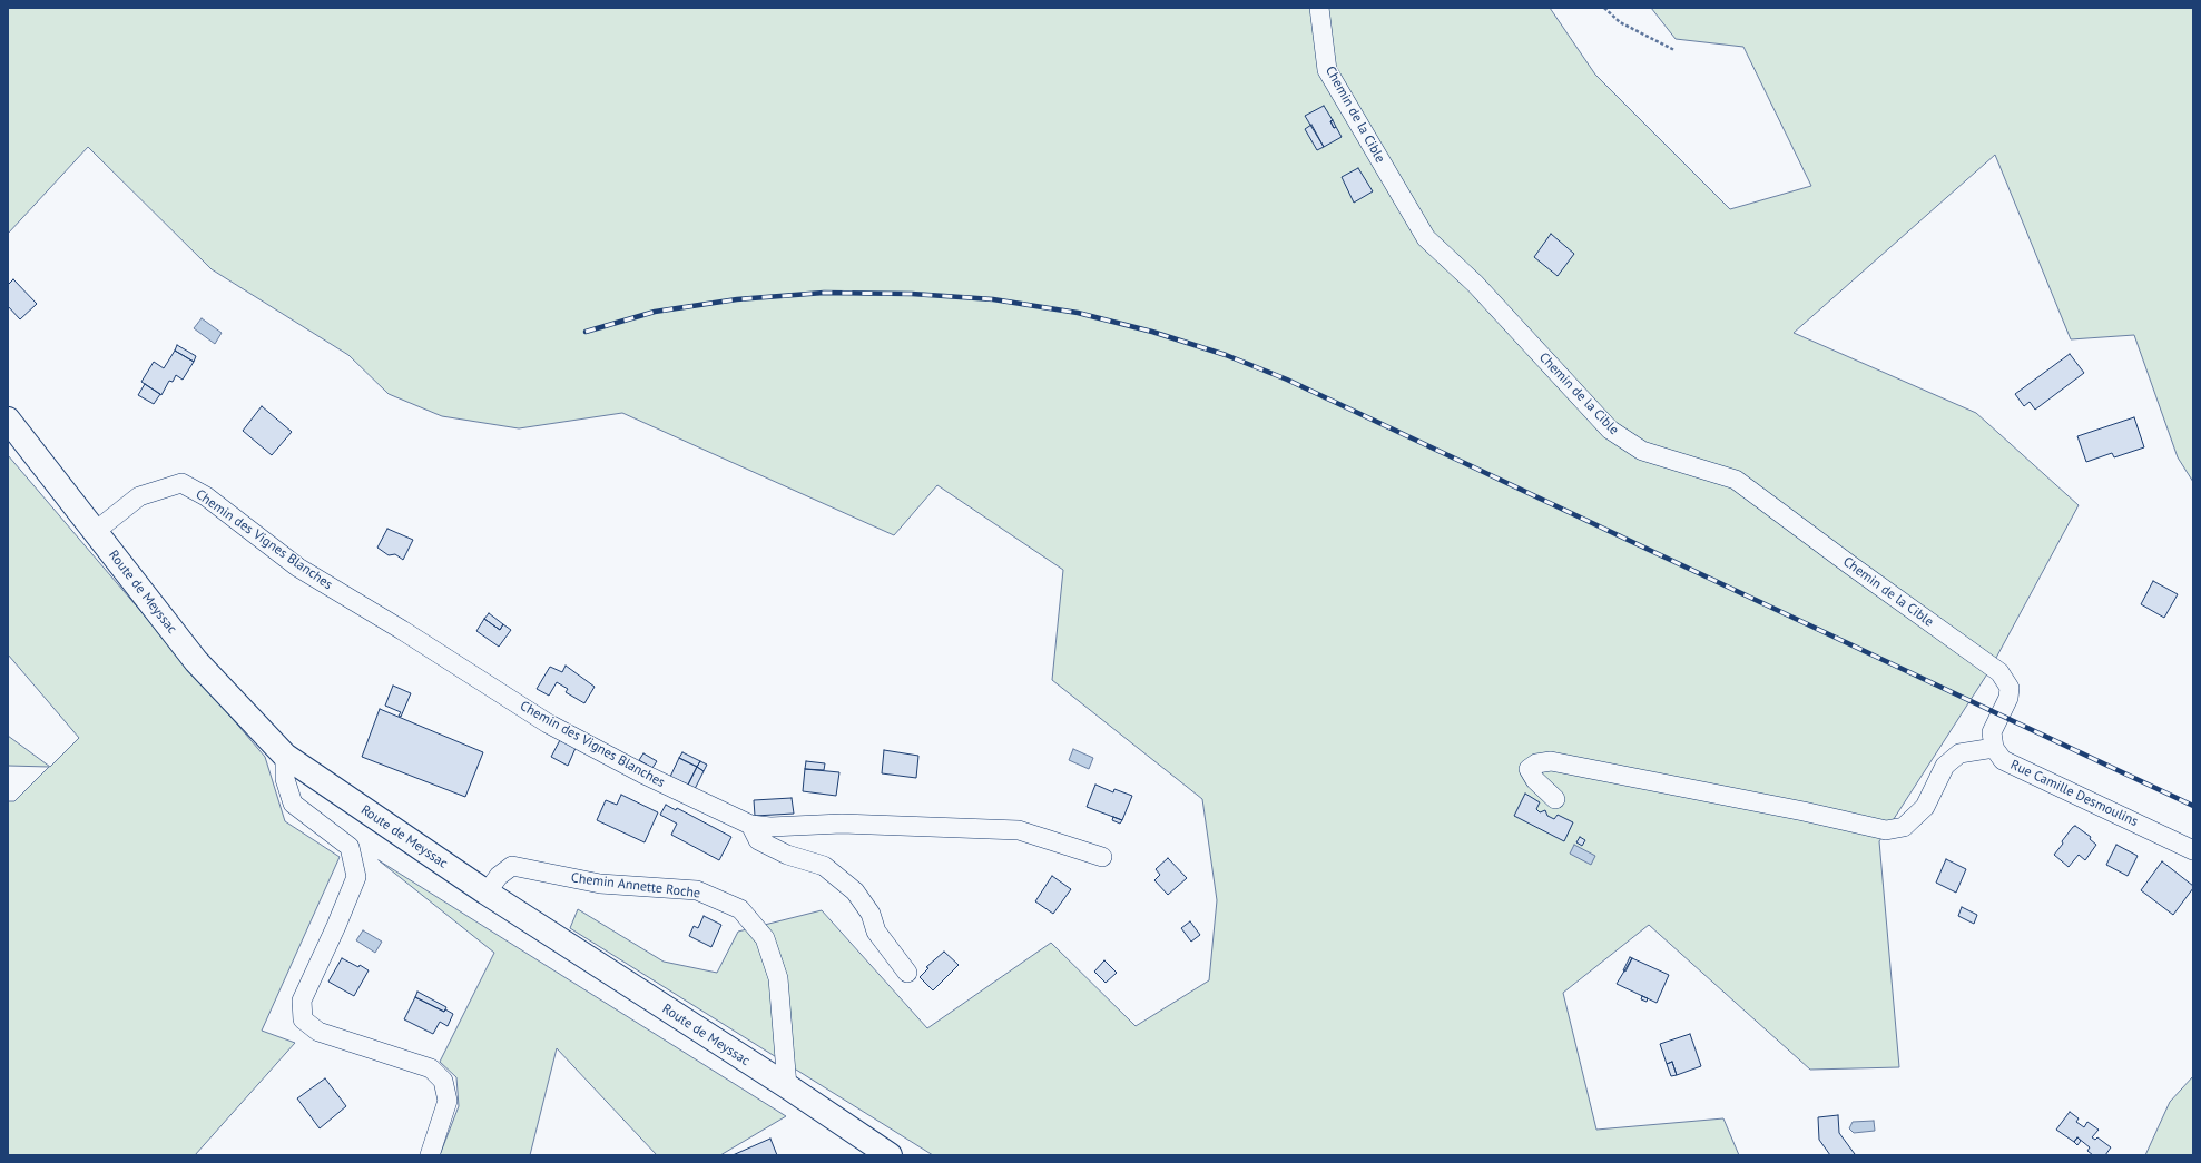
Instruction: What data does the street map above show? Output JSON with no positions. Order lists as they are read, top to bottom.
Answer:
{
  "streets": {
    "main road": ["Route de Meyssac"],
    "street": [
      "Chemin de la Cible",
      "Chemin des Vignes Blanches",
      "Rue Camille Desmoulins",
      "Chemin Annette Roche"
    ]
  },
  "crossings": [
    ["Chemin de la Cible", "Rue Camille Desmoulins"],
    ["Chemin des Vignes Blanches", "Route de Meyssac"],
    ["Route de Meyssac", "Chemin Annette Roche"]
  ]
}
